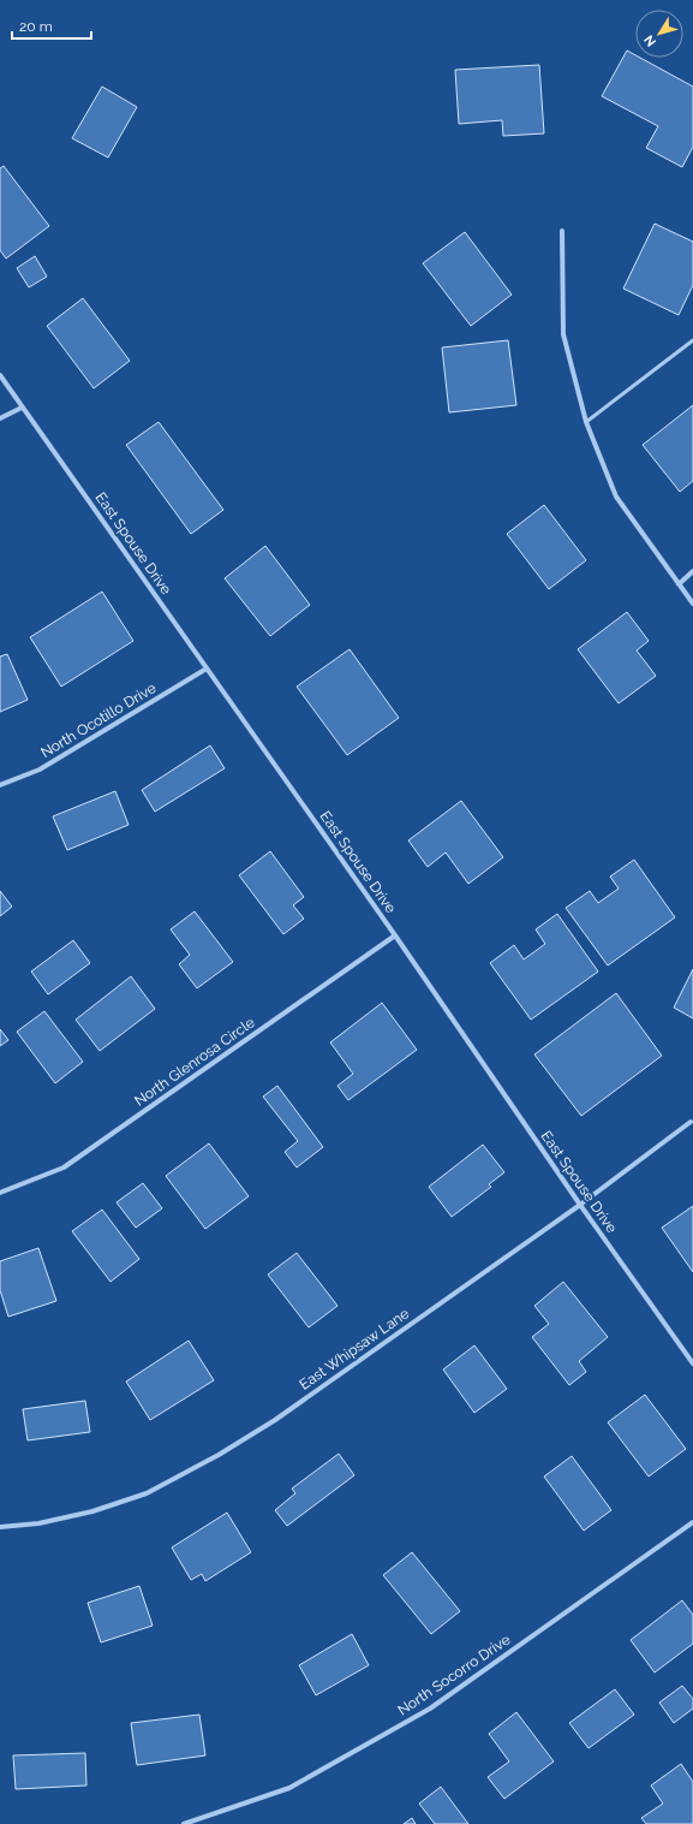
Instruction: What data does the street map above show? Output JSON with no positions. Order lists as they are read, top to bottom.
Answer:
{
  "streets": {
    "street": [
      "East Spouse Drive",
      "North Ocotillo Drive",
      "North Glenrosa Circle",
      "East Whipsaw Lane",
      "North Socorro Drive"
    ]
  },
  "crossings": [
    ["East Spouse Drive", "North Ocotillo Drive"],
    ["East Spouse Drive", "North Glenrosa Circle"],
    ["East Spouse Drive", "East Whipsaw Lane"]
  ],
  "scale_bar": "20 m",
  "north": "bottom left"
}
